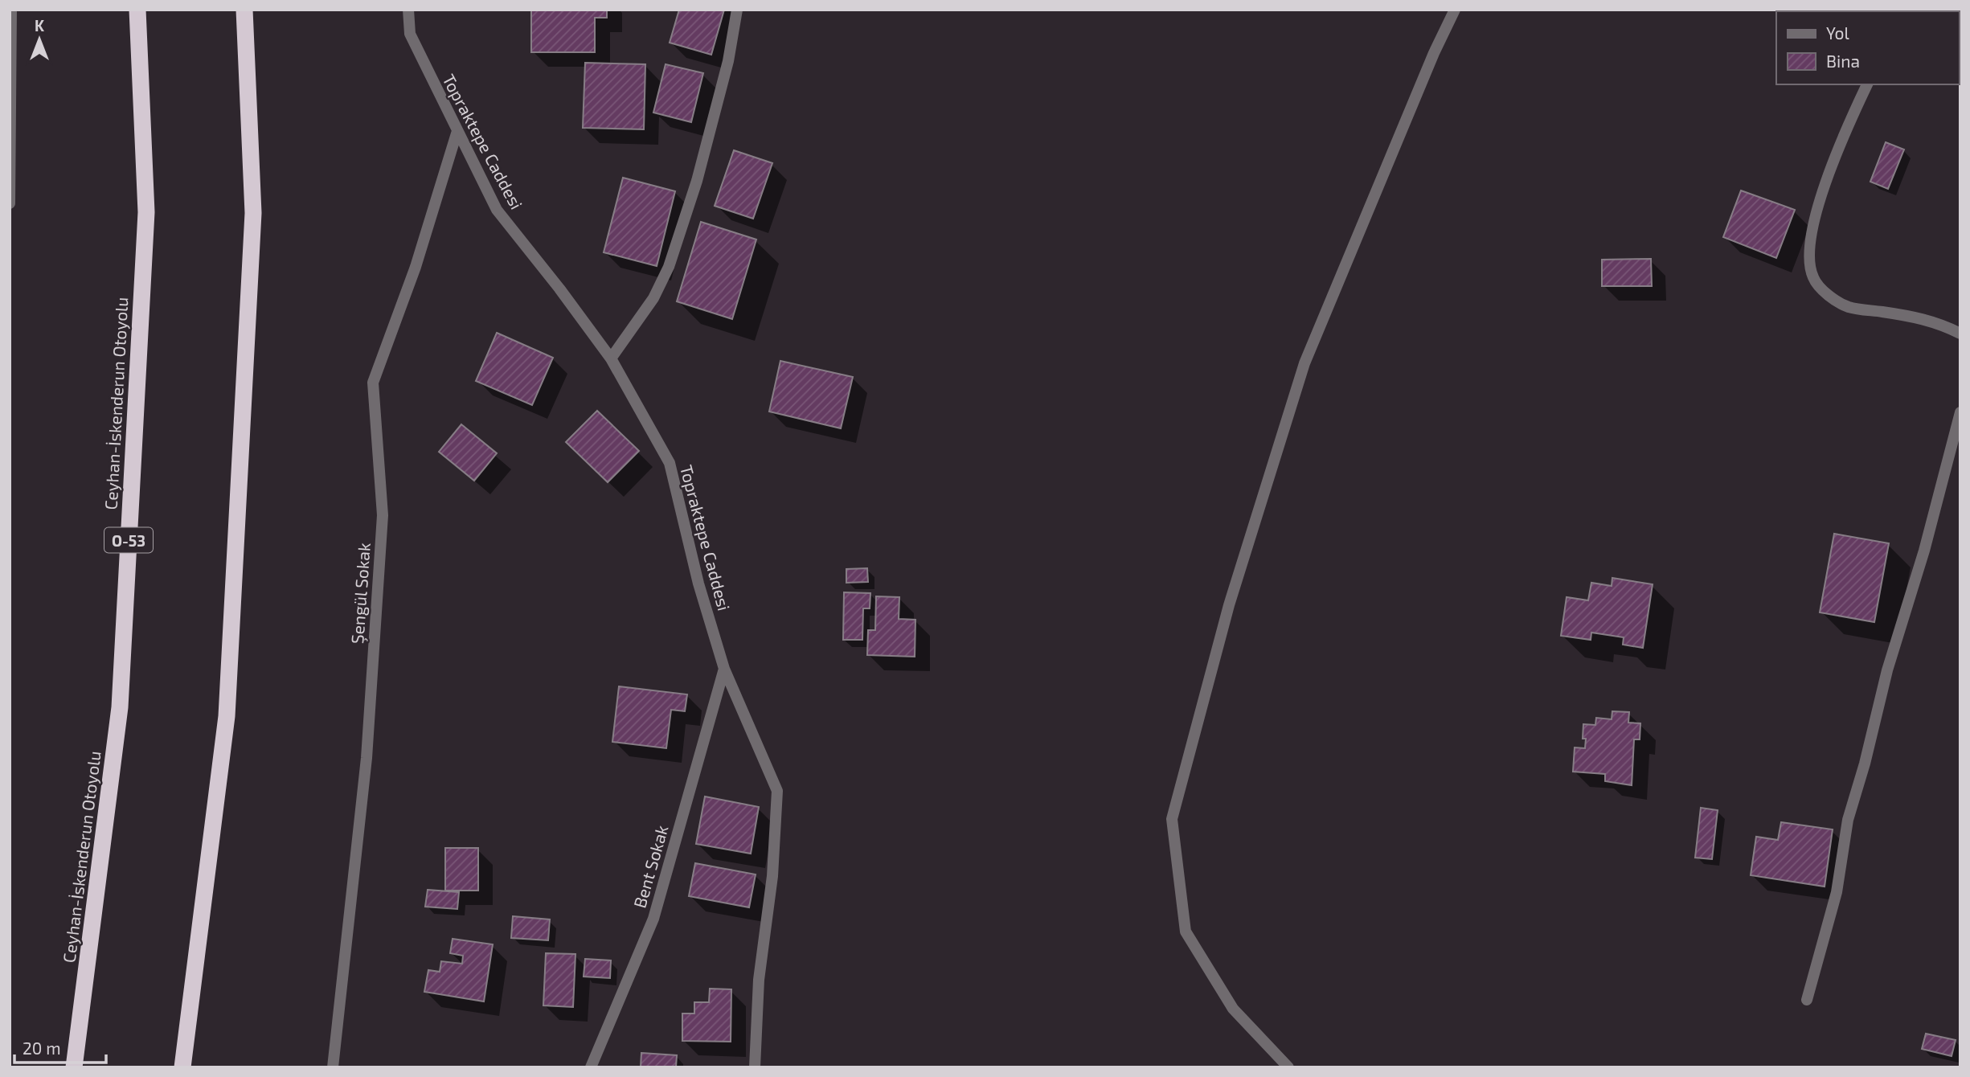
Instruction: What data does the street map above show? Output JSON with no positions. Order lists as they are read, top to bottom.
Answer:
{
  "streets": {
    "highway": ["Ceyhan-İskenderun Otoyolu", "O-53"],
    "street": ["Topraktepe Caddesi", "Şengül Sokak", "Bent Sokak"]
  },
  "crossings": [
    ["Topraktepe Caddesi", "Şengül Sokak"],
    ["Topraktepe Caddesi", "Bent Sokak"]
  ],
  "legend": ["Yol", "Bina"],
  "scale_bar": "20 m",
  "north": "top"
}
